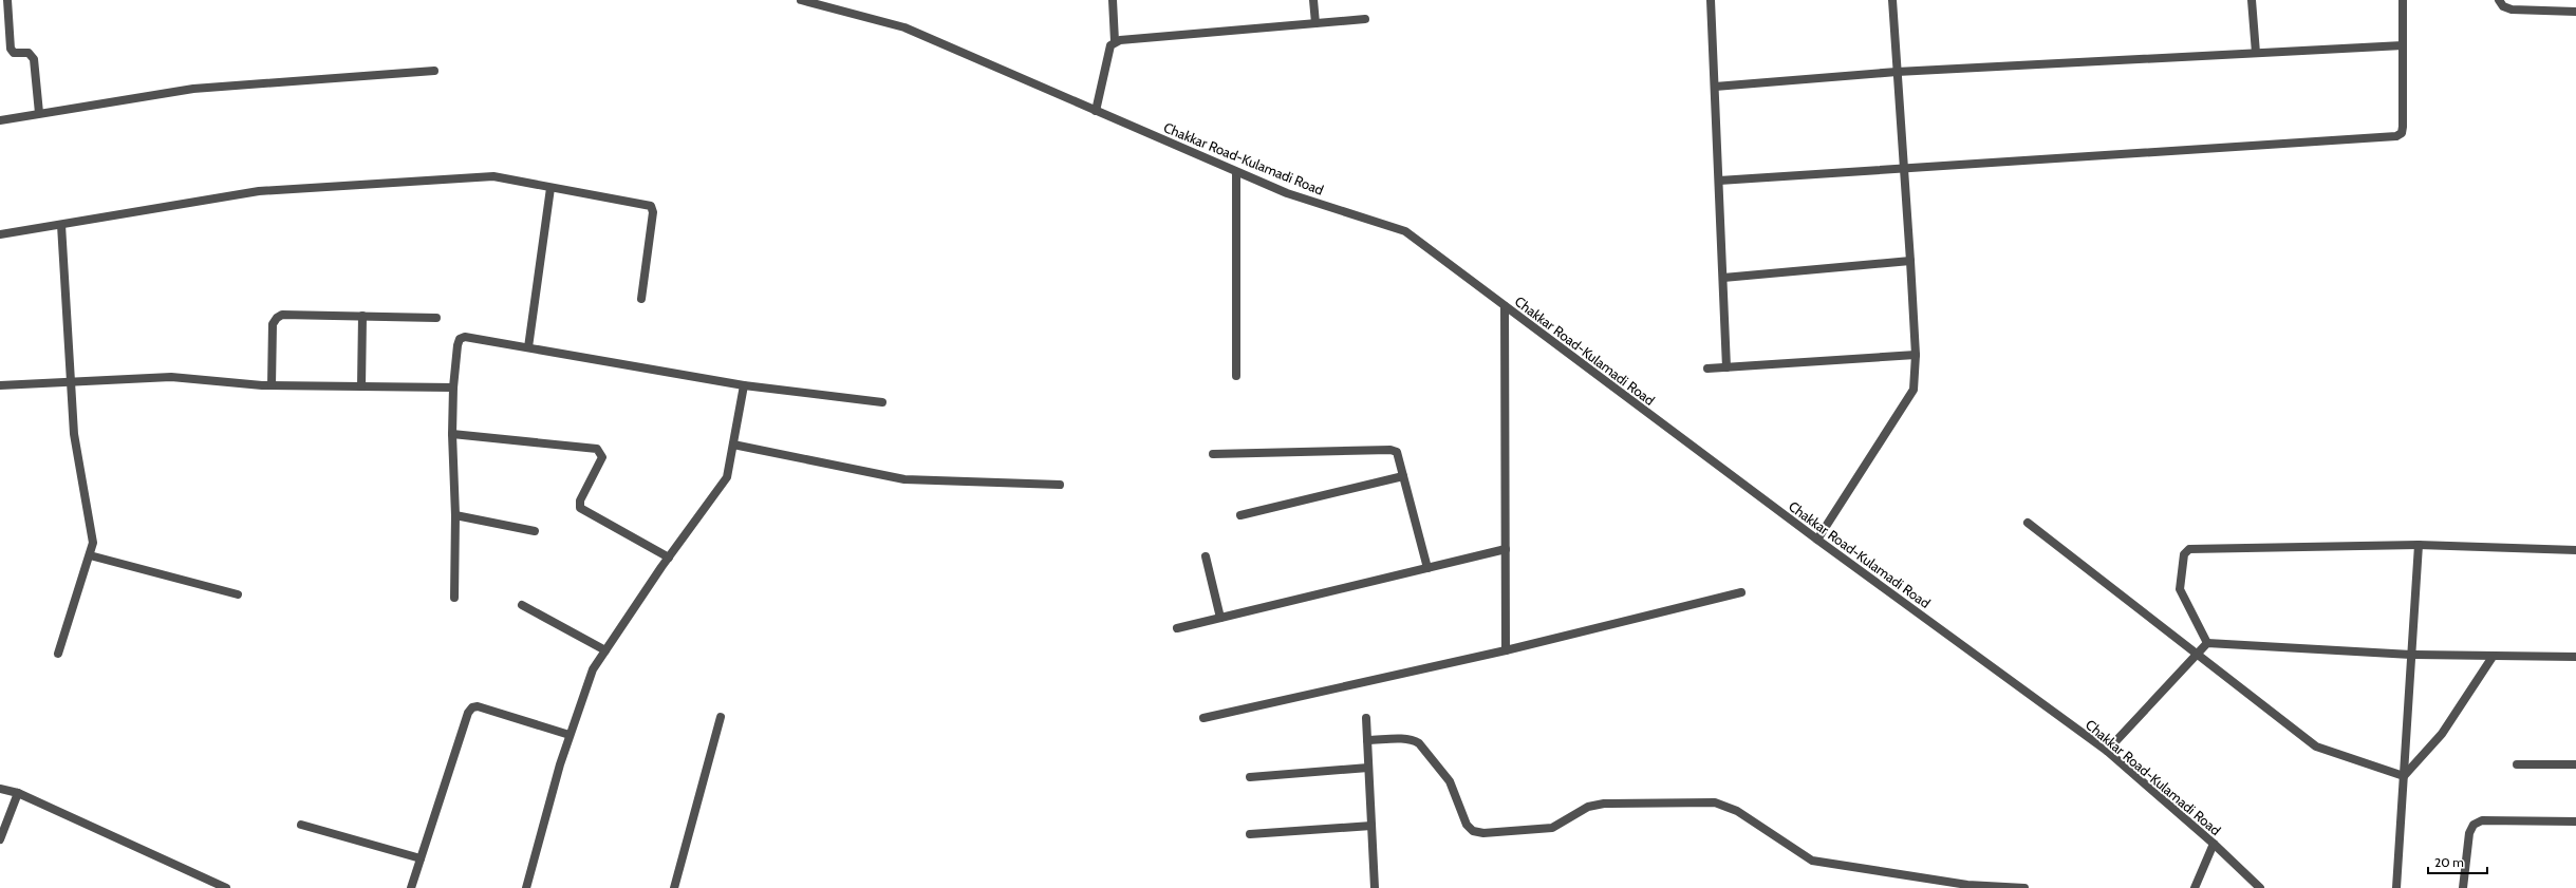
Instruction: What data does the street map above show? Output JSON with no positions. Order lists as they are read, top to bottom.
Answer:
{
  "streets": {
    "street": ["Chakkar Road-Kulamadi Road"]
  },
  "scale_bar": "20 m"
}
